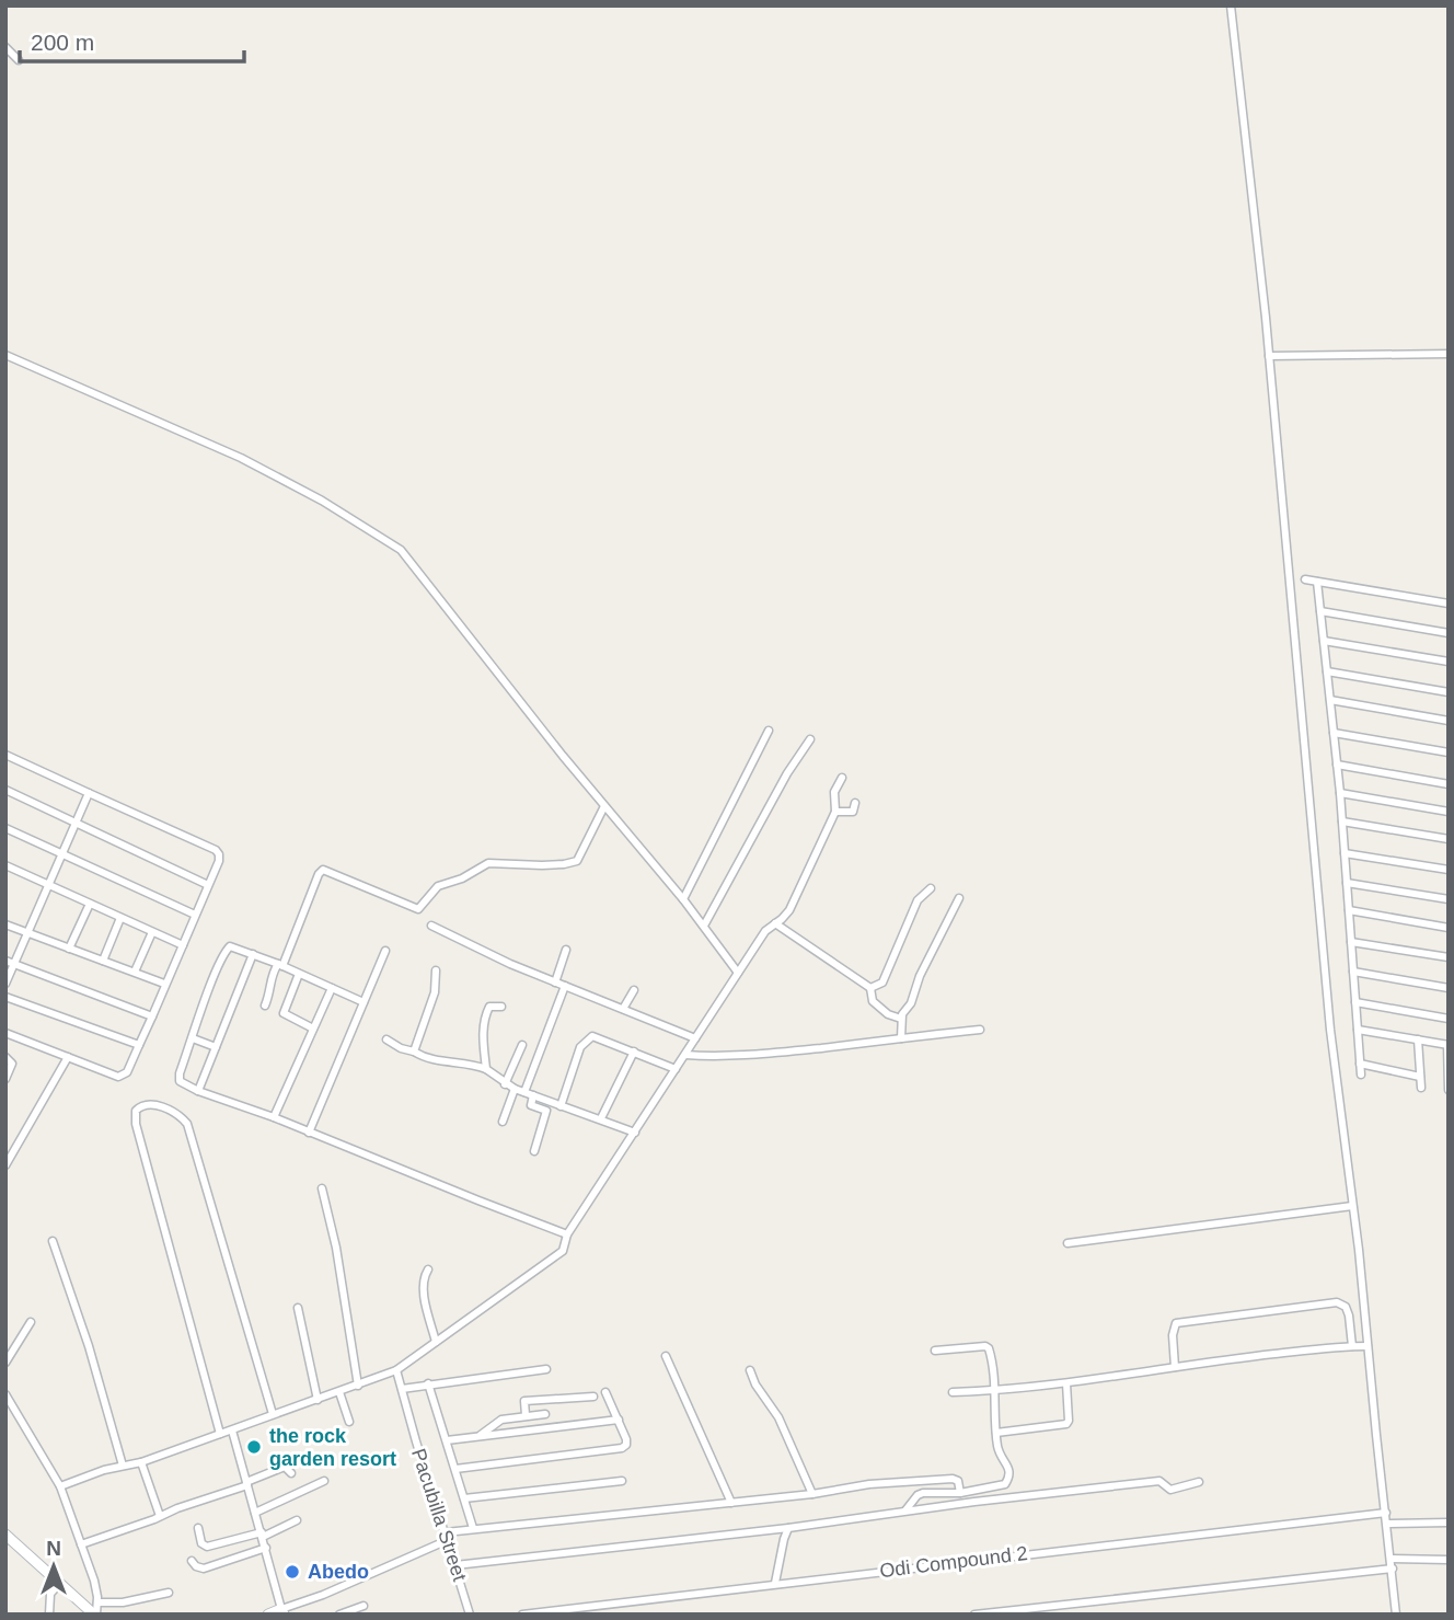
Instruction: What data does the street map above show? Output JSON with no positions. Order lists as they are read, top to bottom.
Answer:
{
  "streets": {
    "street": ["Pacubilla Street", "Odi Compound 2"]
  },
  "places": ["the rock garden resort", "Abedo"],
  "scale_bar": "200 m",
  "north": "top"
}
